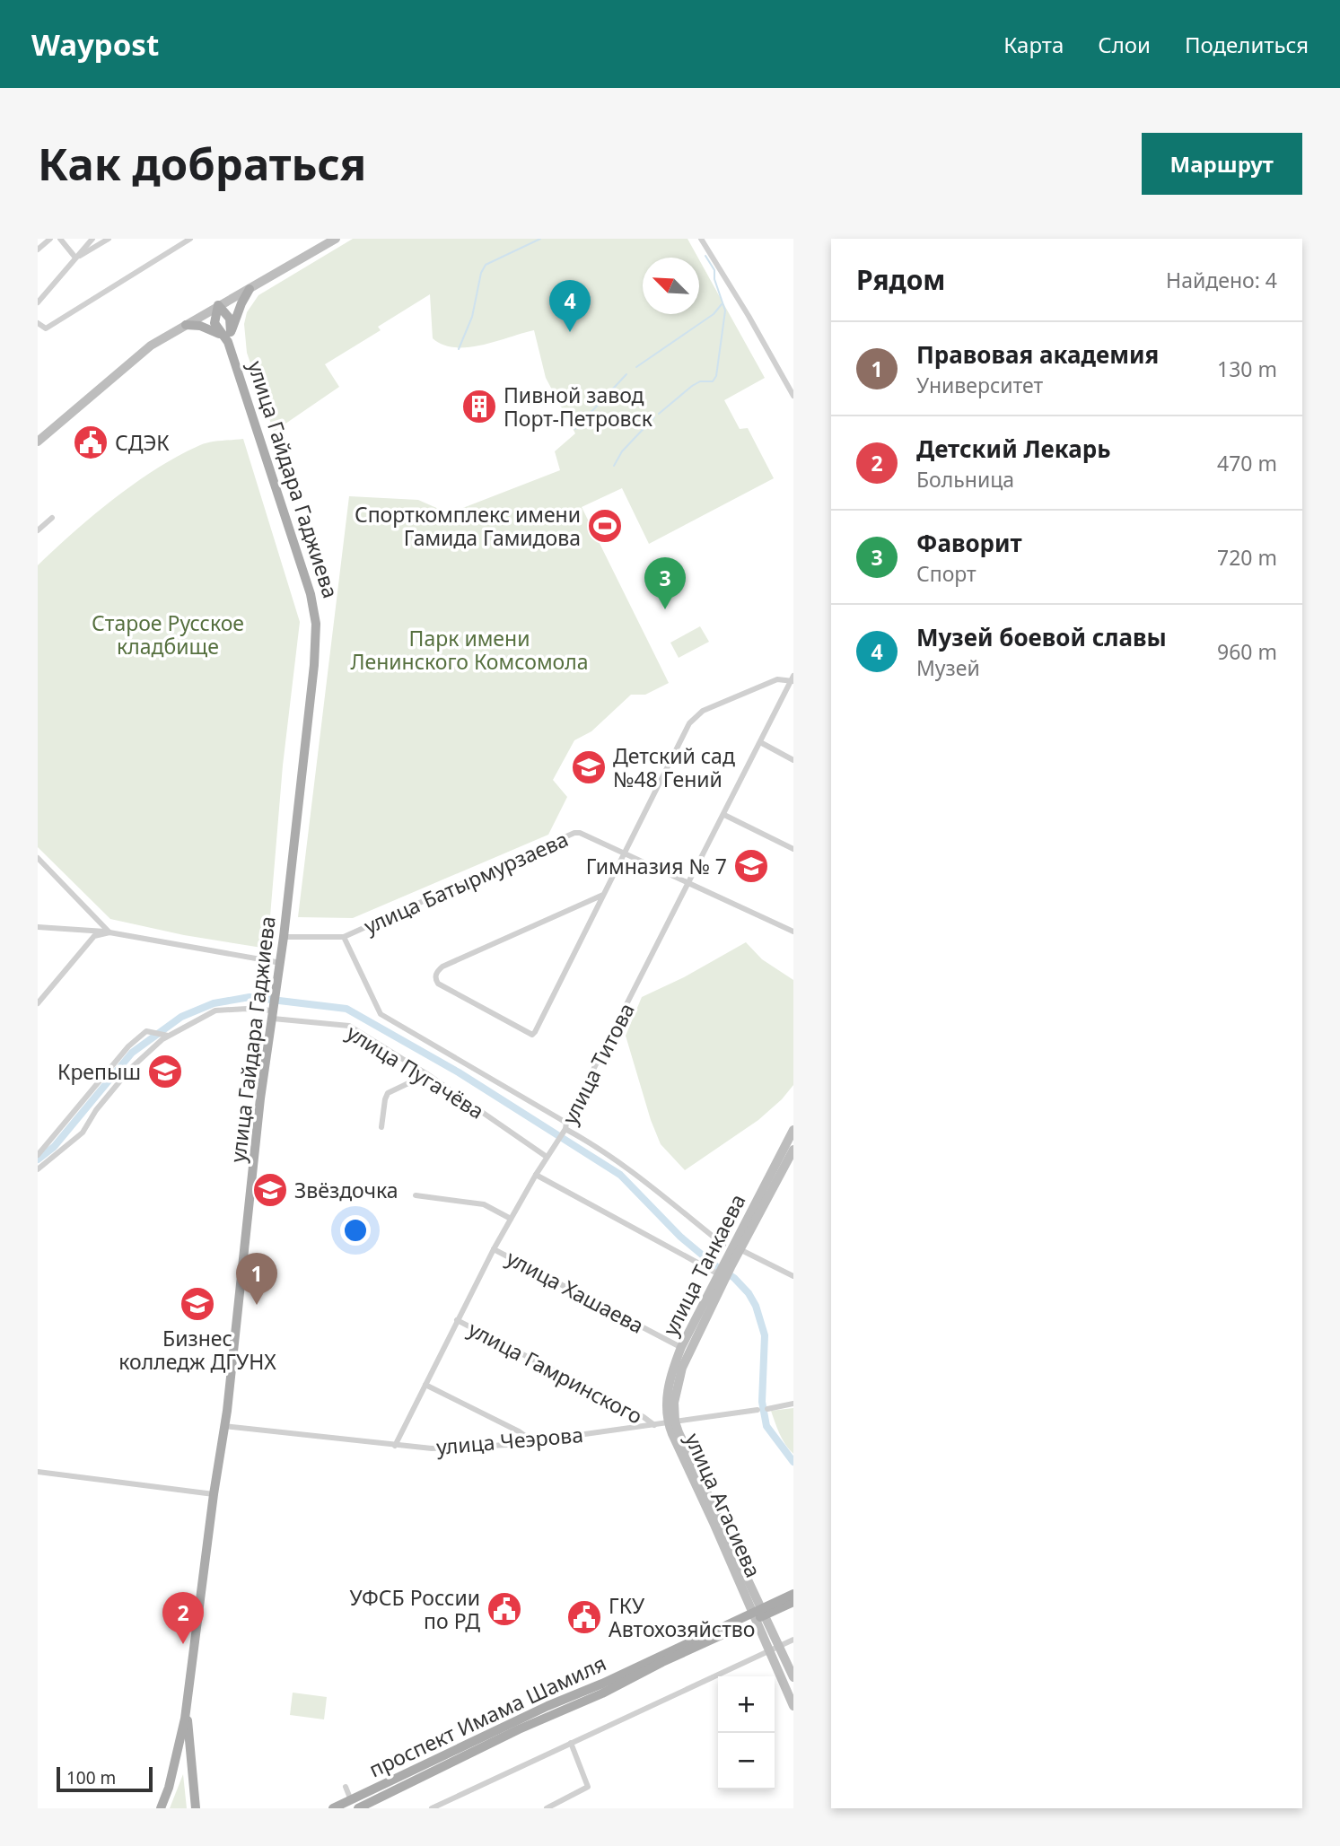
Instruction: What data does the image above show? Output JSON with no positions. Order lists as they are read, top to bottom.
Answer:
{
  "streets": {
    "main road": [
      "улица Гайдара Гаджиева",
      "улица Танкаева",
      "улица Агасиева",
      "проспект Имама Шамиля"
    ],
    "street": [
      "улица Батырмурзаева",
      "улица Титова",
      "улица Пугачёва",
      "улица Хашаева",
      "улица Гамринского",
      "улица Чеэрова"
    ]
  },
  "crossings": [
    ["улица Гайдара Гаджиева", "улица Батырмурзаева"],
    ["улица Гайдара Гаджиева", "улица Пугачёва"],
    ["улица Гайдара Гаджиева", "улица Чеэрова"],
    ["улица Батырмурзаева", "улица Титова"],
    ["улица Титова", "улица Пугачёва"],
    ["улица Титова", "улица Хашаева"],
    ["улица Титова", "улица Гамринского"],
    ["улица Титова", "улица Чеэрова"],
    ["улица Танкаева", "улица Хашаева"],
    ["улица Танкаева", "улица Чеэрова"],
    ["улица Танкаева", "улица Агасиева"],
    ["улица Гамринского", "улица Чеэрова"],
    ["улица Чеэрова", "улица Агасиева"],
    ["улица Агасиева", "проспект Имама Шамиля"]
  ],
  "parks": ["Старое Русское кладбище", "Парк имени Ленинского Комсомола"],
  "places": {
    "building": ["Пивной завод Порт-Петровск"],
    "public building": ["СДЭК", "УФСБ России по РД", "ГКУ Автохозяйство"],
    "sports": ["Спорткомплекс имени Гамида Гамидова"],
    "school or university": [
      "Детский сад №48 Гений",
      "Гимназия № 7",
      "Крепыш",
      "Звёздочка",
      "Бизнес колледж ДГУНХ"
    ]
  },
  "scale_bar": "100 m",
  "north": "top left",
  "page": {
    "header": "Waypost",
    "nav": ["Карта", "Слои", "Поделиться"],
    "buttons": "Маршрут",
    "title": "Как добраться",
    "heading": ["Рядом", "Найдено: 4"],
    "pins": [
      "4",
      "3",
      "1",
      "2"
    ],
    "list": [
      {
        "mark": "1",
        "name": "Правовая академия",
        "note": "Университет",
        "value": "130 m"
      },
      {
        "mark": "2",
        "name": "Детский Лекарь",
        "note": "Больница",
        "value": "470 m"
      },
      {
        "mark": "3",
        "name": "Фаворит",
        "note": "Спорт",
        "value": "720 m"
      },
      {
        "mark": "4",
        "name": "Музей боевой славы",
        "note": "Музей",
        "value": "960 m"
      }
    ],
    "map_buttons": ["+", "−"],
    "scale": "100 m"
  }
}
